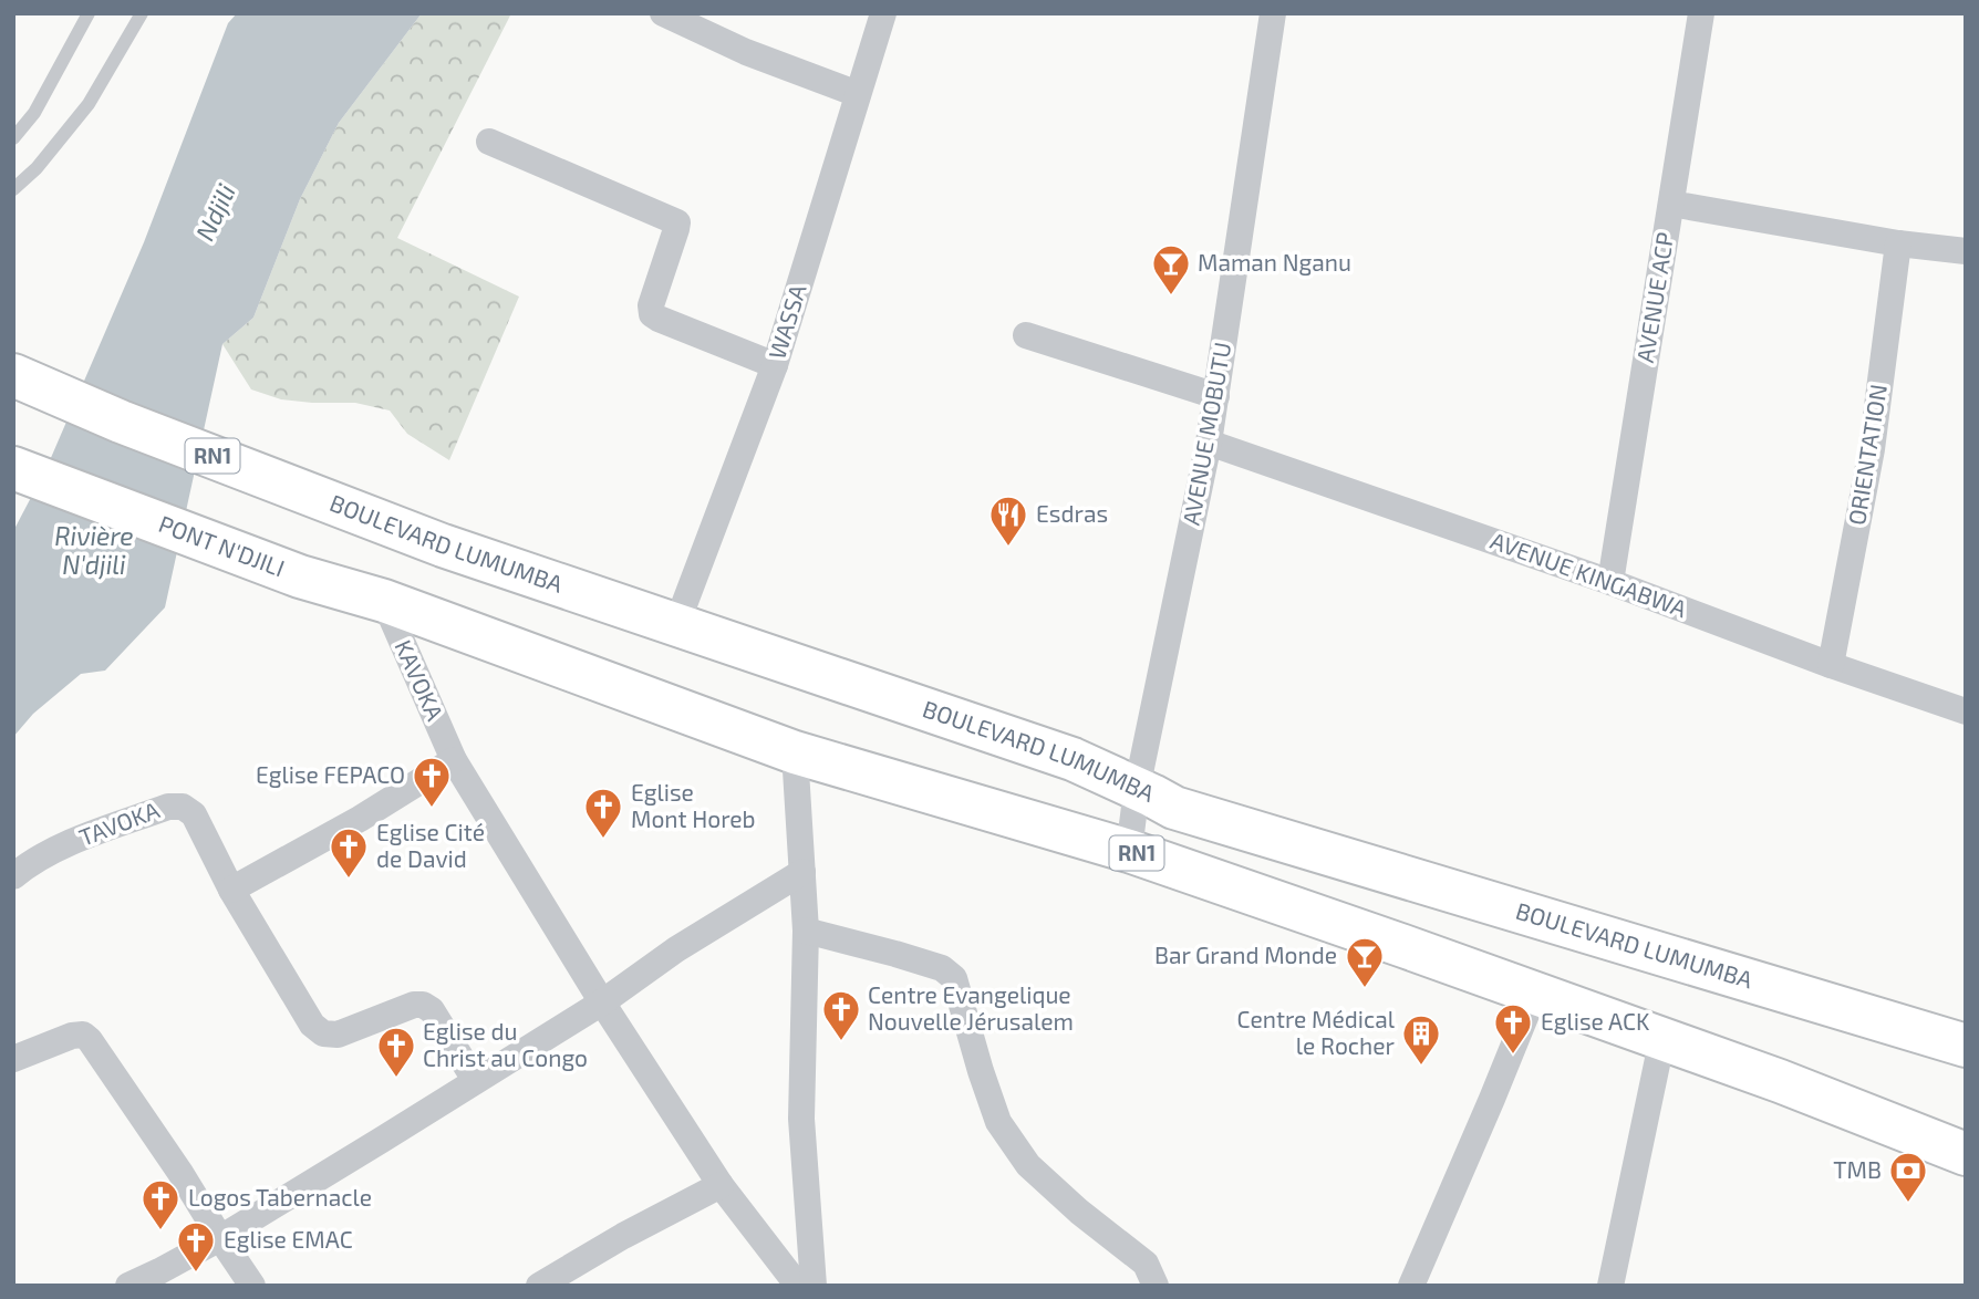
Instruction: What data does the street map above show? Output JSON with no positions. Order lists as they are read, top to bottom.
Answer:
{
  "streets": {
    "highway": ["RN1", "BOULEVARD LUMUMBA", "PONT N'DJILI"],
    "street": [
      "AVENUE ACP",
      "WASSA",
      "AVENUE MOBUTU",
      "ORIENTATION",
      "AVENUE KINGABWA",
      "KAVOKA",
      "TAVOKA"
    ]
  },
  "crossings": [
    ["AVENUE ACP", "AVENUE KINGABWA"],
    ["WASSA", "BOULEVARD LUMUMBA"],
    ["AVENUE MOBUTU", "RN1"],
    ["AVENUE MOBUTU", "BOULEVARD LUMUMBA"],
    ["AVENUE MOBUTU", "AVENUE KINGABWA"],
    ["ORIENTATION", "AVENUE KINGABWA"],
    ["RN1", "PONT N'DJILI"],
    ["RN1", "KAVOKA"],
    ["PONT N'DJILI", "KAVOKA"]
  ],
  "water": ["Ndjili", "Rivière N'djili"],
  "places": {
    "bar": ["Maman Nganu", "Bar Grand Monde"],
    "restaurant": ["Esdras"],
    "church": [
      "Eglise FEPACO",
      "Eglise Mont Horeb",
      "Eglise Cité de David",
      "Centre Evangelique Nouvelle Jérusalem",
      "Eglise ACK",
      "Eglise du Christ au Congo",
      "Logos Tabernacle",
      "Eglise EMAC"
    ],
    "building": ["Centre Médical le Rocher"],
    "bank": ["TMB"]
  }
}
